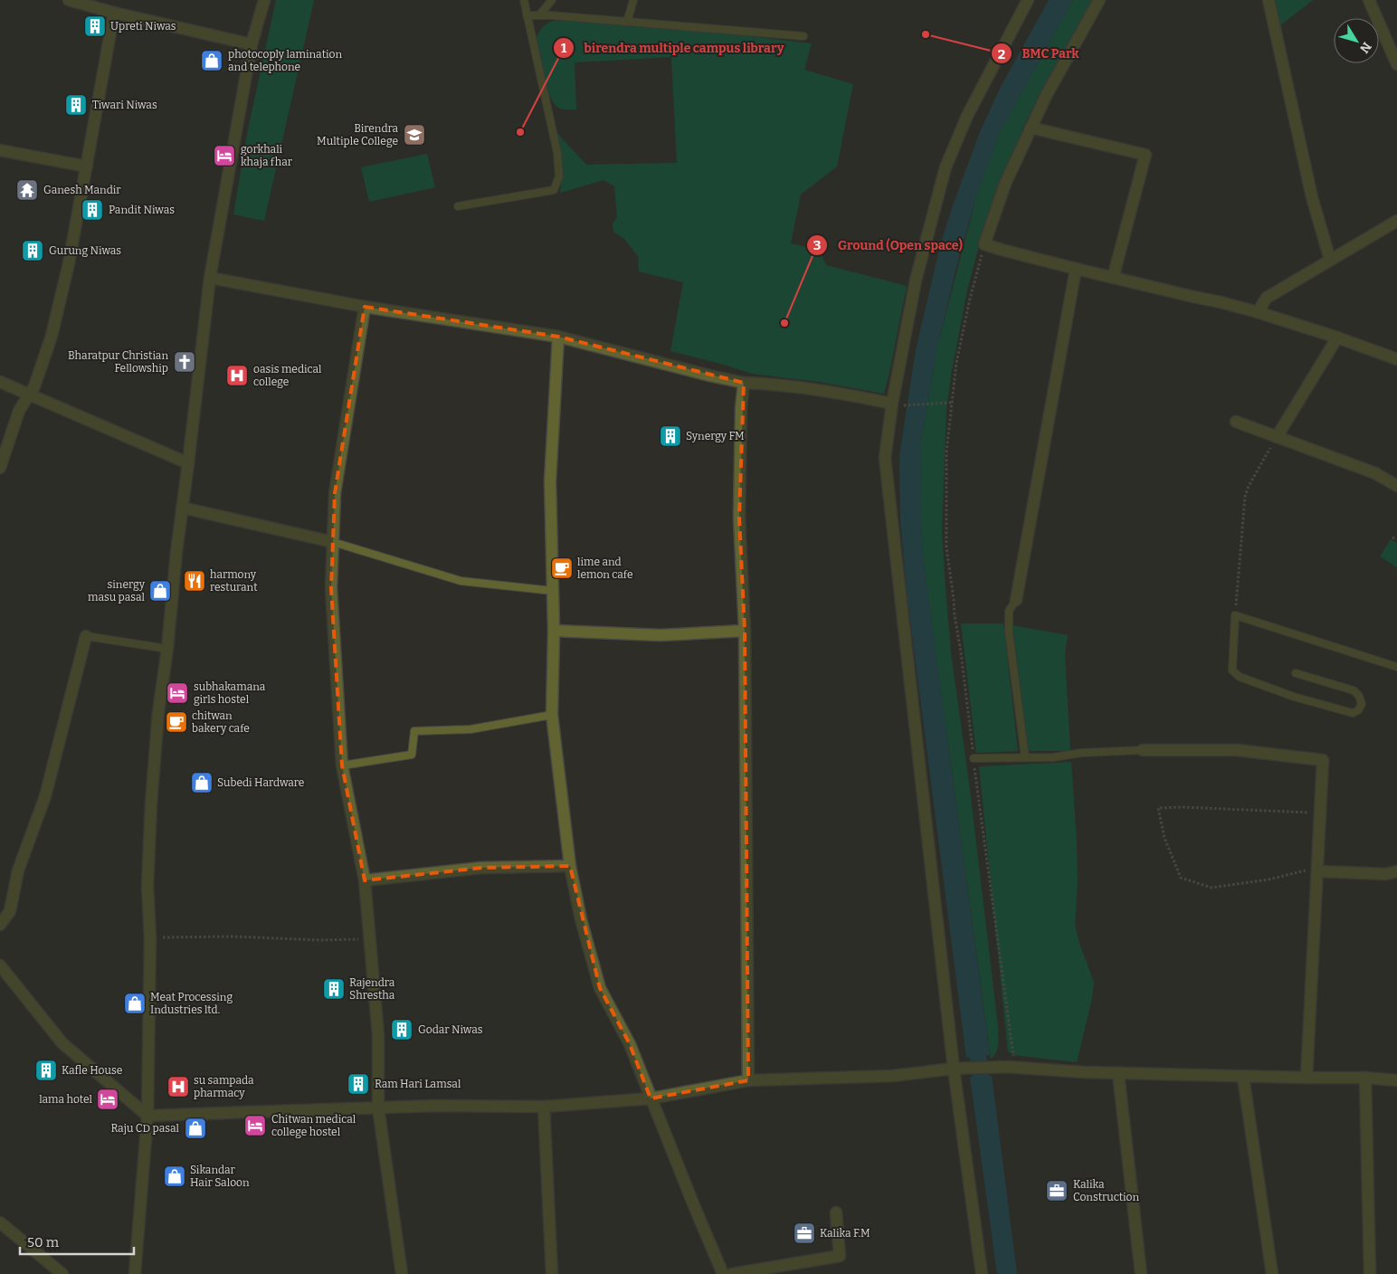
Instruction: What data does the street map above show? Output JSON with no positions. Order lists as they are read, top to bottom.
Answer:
{
  "places": {
    "building": [
      "Upreti Niwas",
      "Tiwari Niwas",
      "Pandit Niwas",
      "Gurung Niwas",
      "Synergy FM",
      "Rajendra Shrestha",
      "Godar Niwas",
      "Kafle House",
      "Ram Hari Lamsal"
    ],
    "other": ["BMC Park", "birendra multiple campus library", "Ground (Open space)"],
    "shop": [
      "photocoply lamination and telephone",
      "sinergy masu pasal",
      "Subedi Hardware",
      "Meat Processing Industries ltd.",
      "Raju CD pasal",
      "Sikandar Hair Saloon"
    ],
    "school or university": ["Birendra Multiple College"],
    "hotel": [
      "gorkhali khaja fhar",
      "subhakamana girls hostel",
      "lama hotel",
      "Chitwan medical college hostel"
    ],
    "temple": ["Ganesh Mandir"],
    "church": ["Bharatpur Christian Fellowship"],
    "hospital": ["oasis medical college", "su sampada pharmacy"],
    "cafe": ["lime and lemon cafe", "chitwan bakery cafe"],
    "restaurant": ["harmony resturant"],
    "office": ["Kalika Construction", "Kalika F.M"]
  },
  "scale_bar": "50 m",
  "north": "bottom right"
}
